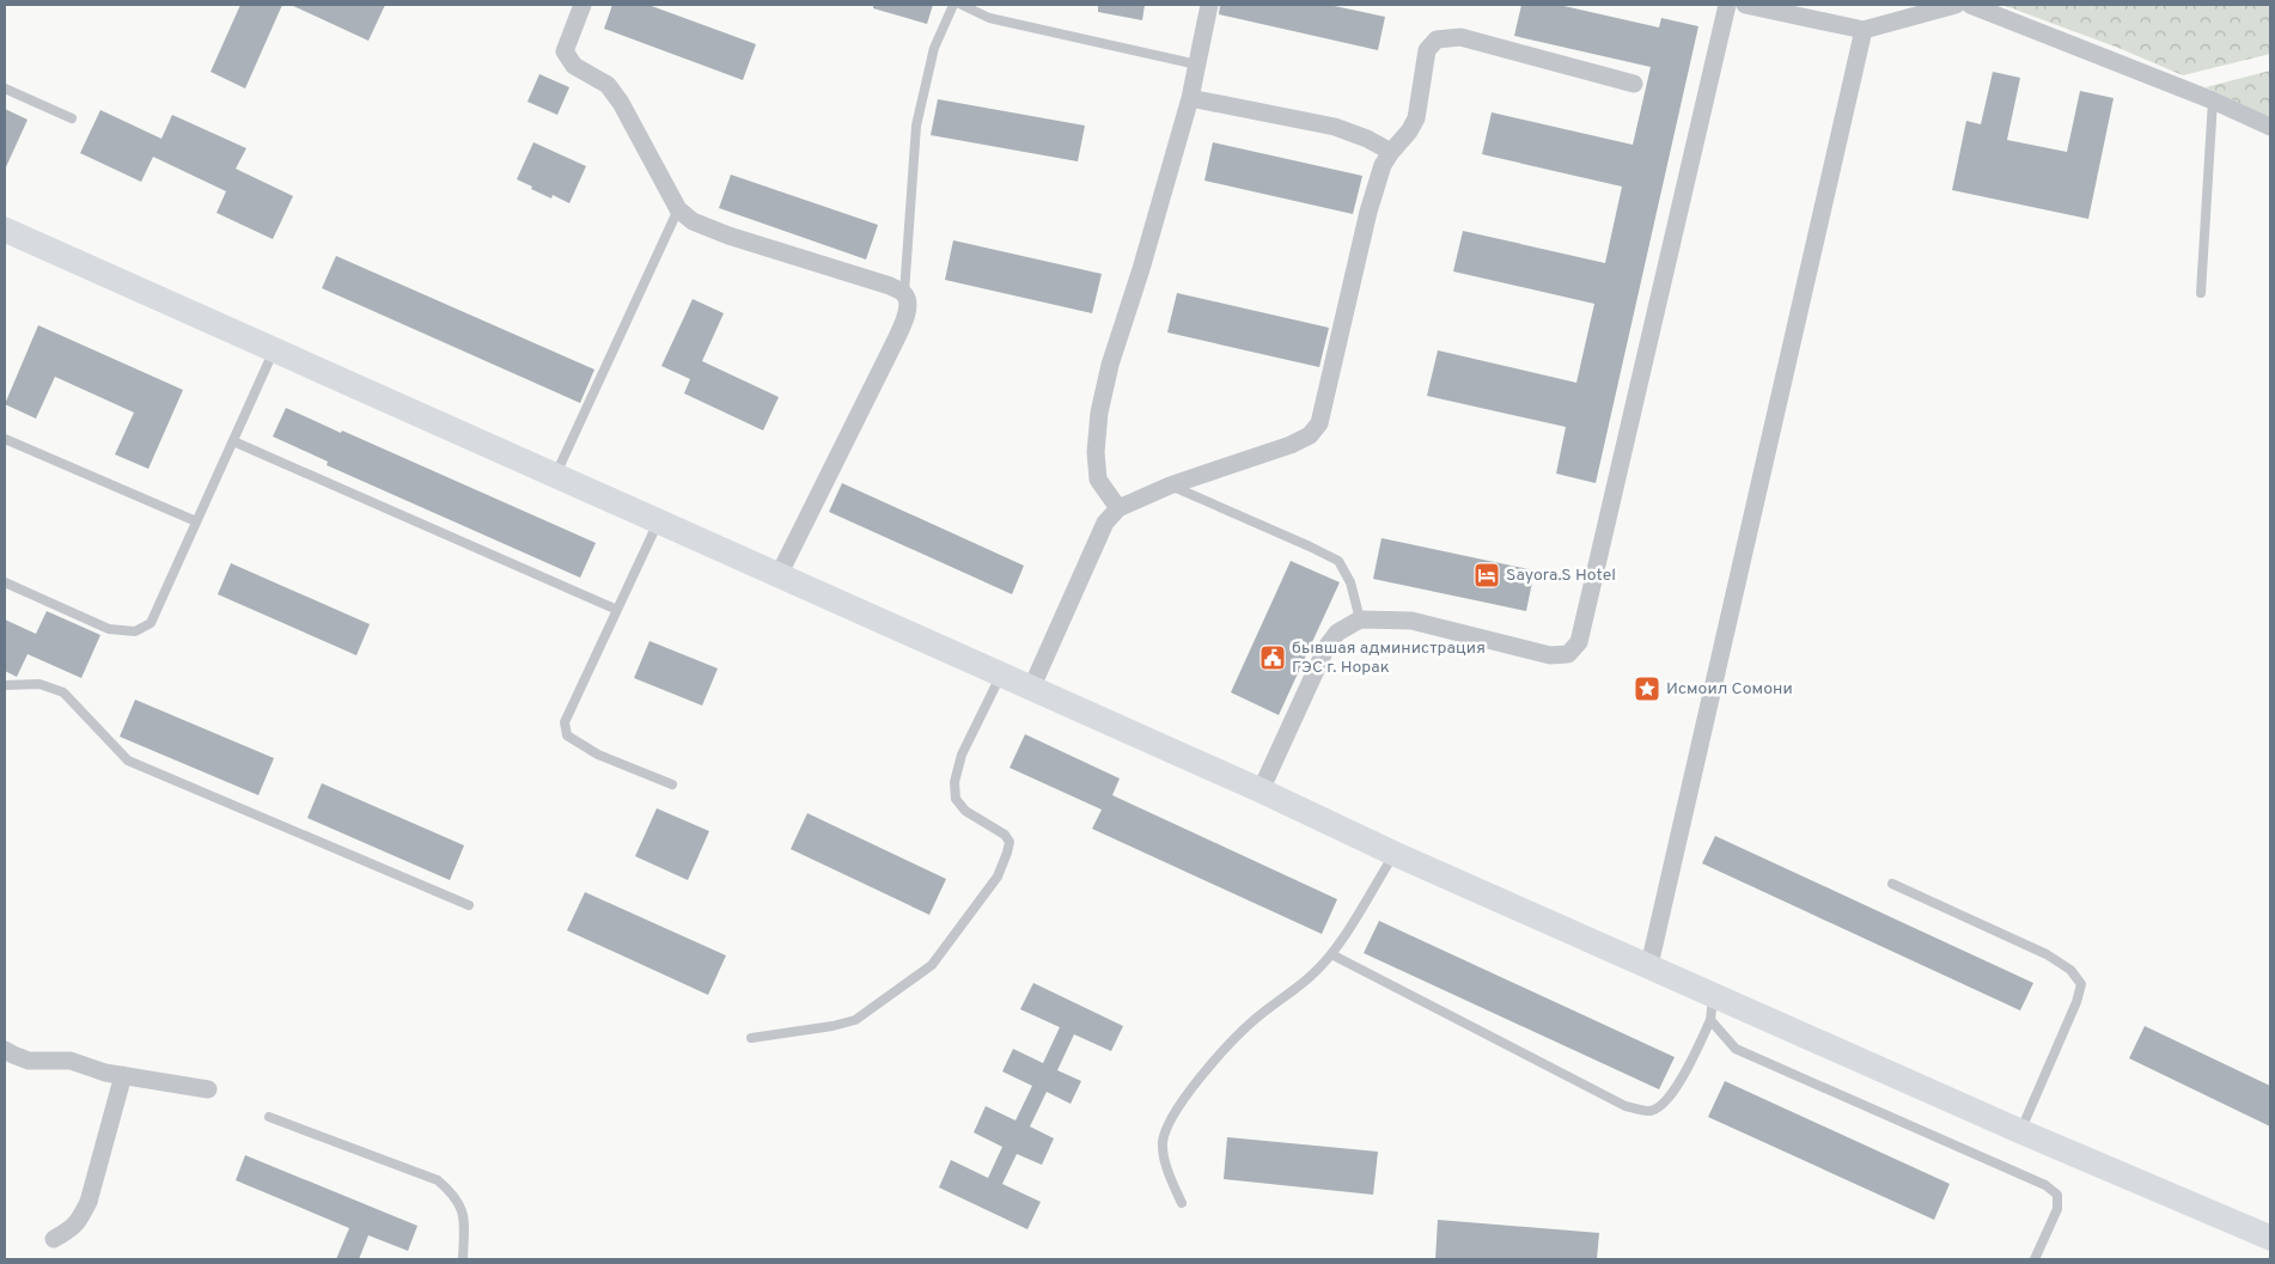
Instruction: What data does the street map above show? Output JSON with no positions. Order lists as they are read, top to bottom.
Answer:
{
  "places": {
    "hotel": ["Sayora.S Hotel"],
    "public building": ["бывшая администрация ГЭС г. Норак"],
    "place": ["Исмоил Сомони"]
  }
}
